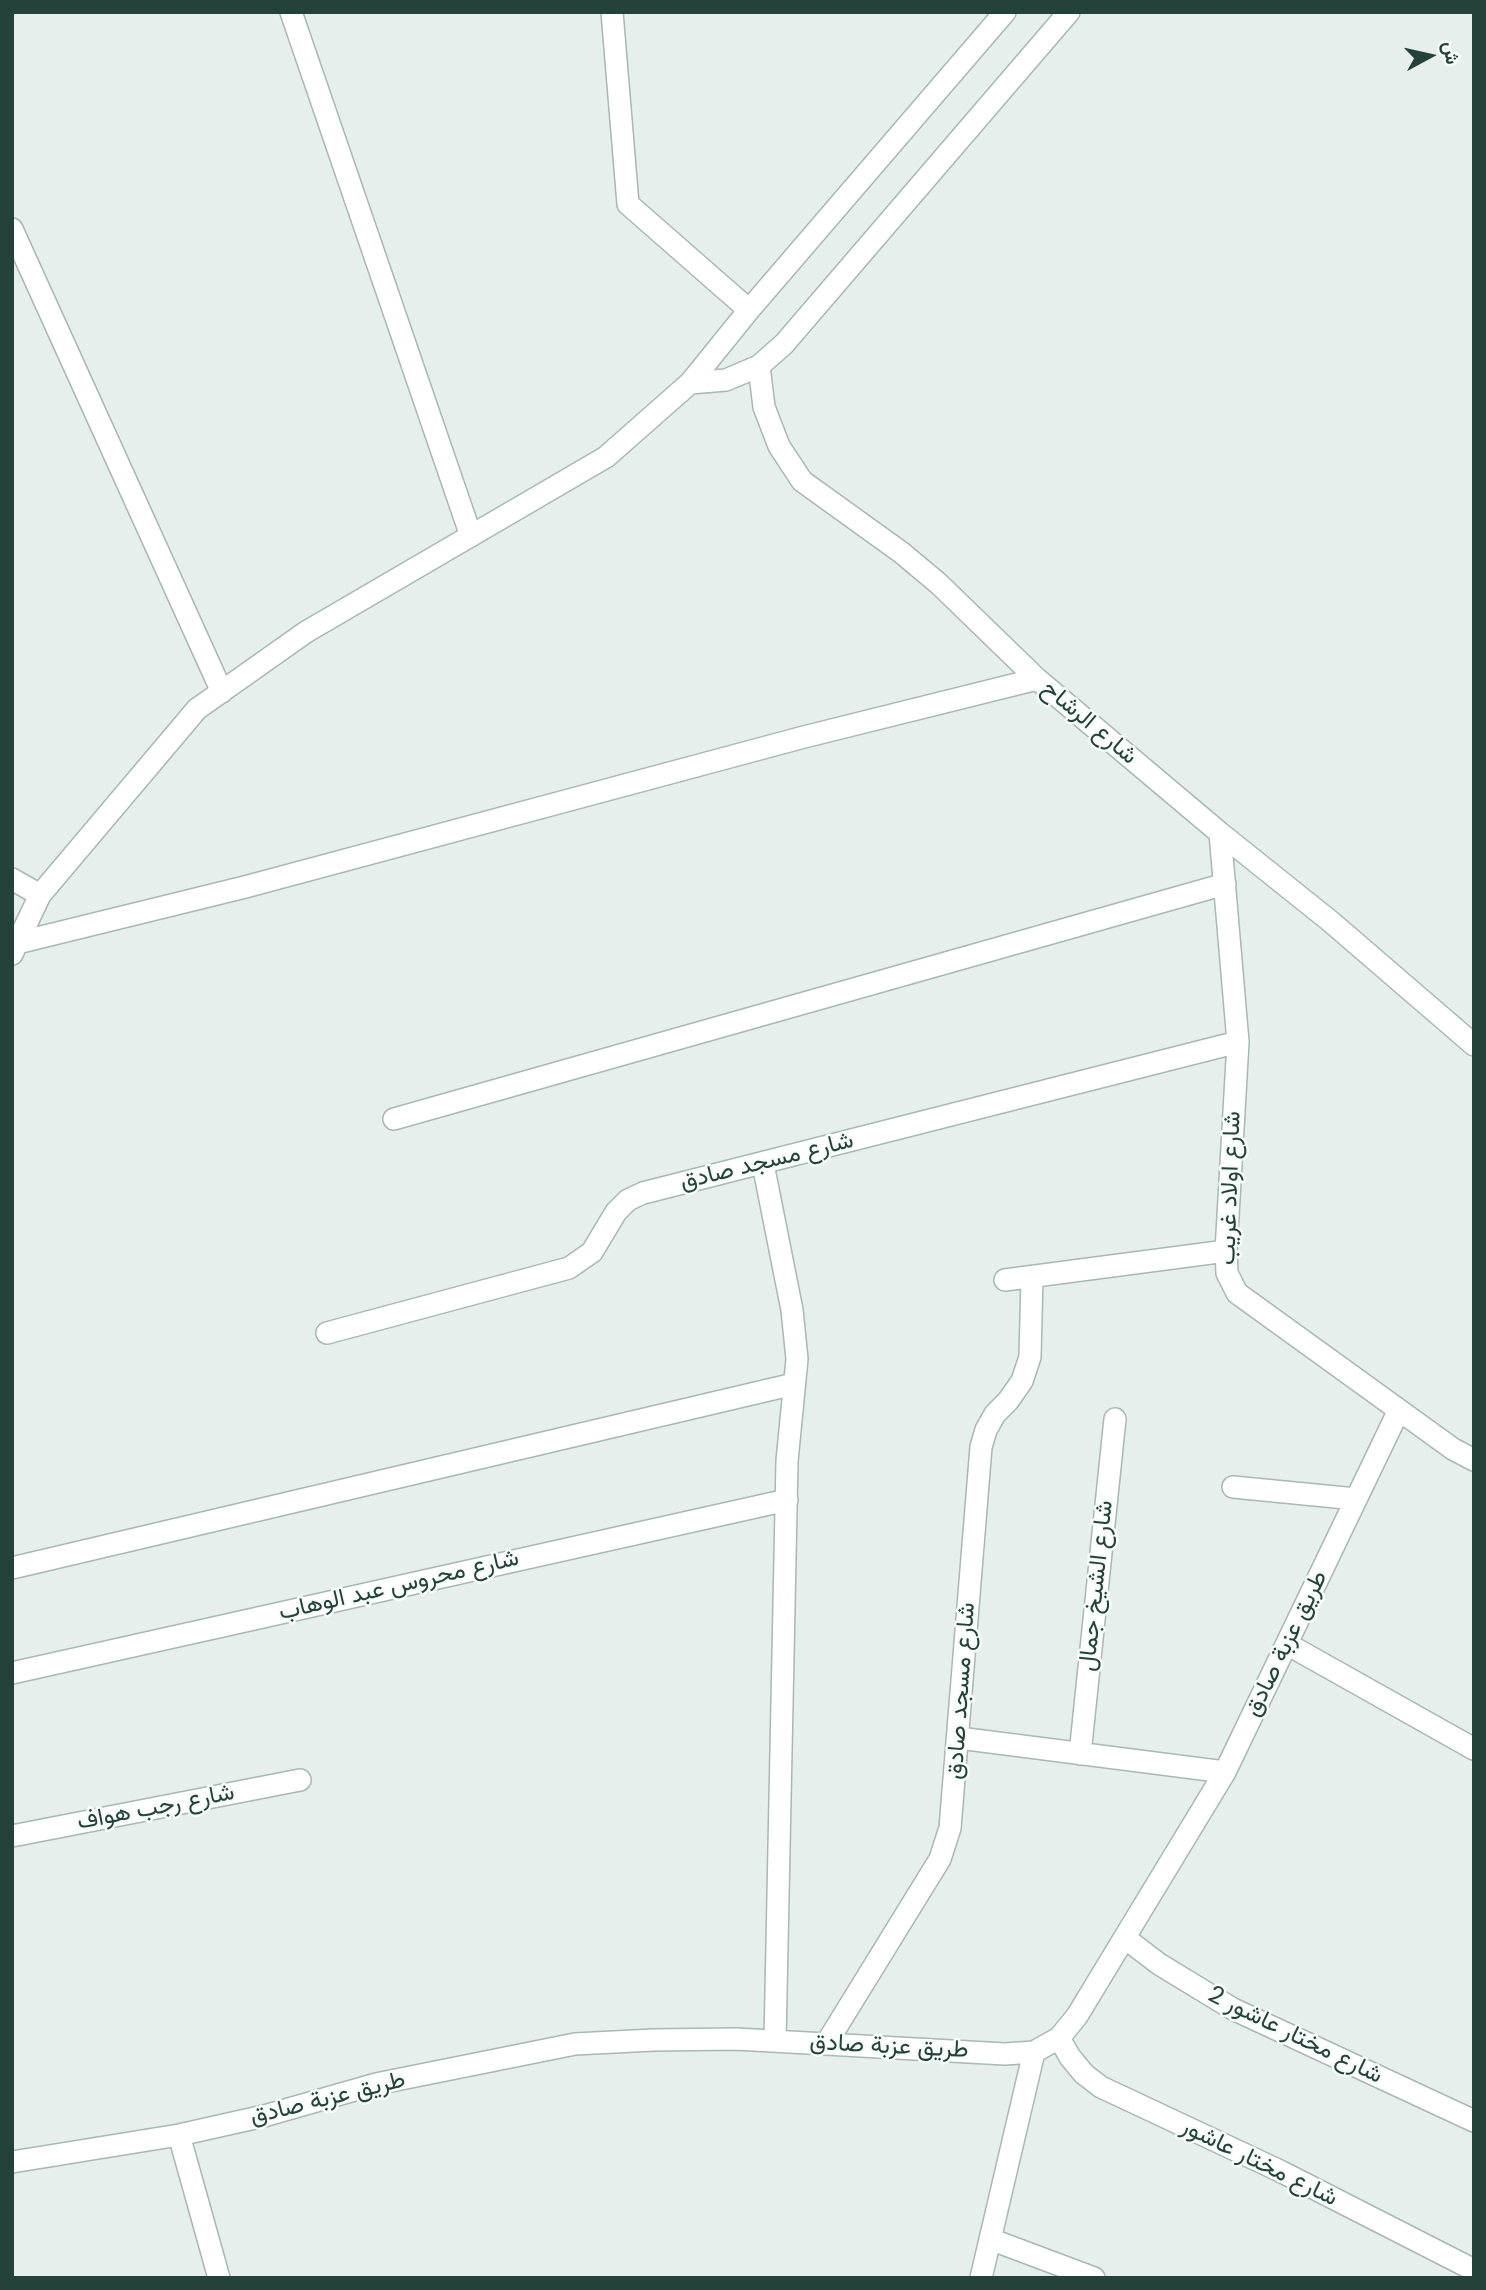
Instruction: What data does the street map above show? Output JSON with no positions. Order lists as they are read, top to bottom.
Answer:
{
  "streets": {
    "street": [
      "شارع الرشاح",
      "شارع مسجد صادق",
      "شارع اولاد غريب",
      "شارع محروس عبد الوهاب",
      "شارع الشيخ جمال",
      "طريق عزبة صادق",
      "شارع رجب هواف",
      "شارع مختار عاشور 2",
      "شارع مختار عاشور"
    ]
  },
  "crossings": [
    ["شارع الرشاح", "شارع اولاد غريب"],
    ["شارع مسجد صادق", "شارع اولاد غريب"],
    ["شارع مسجد صادق", "طريق عزبة صادق"],
    ["شارع اولاد غريب", "طريق عزبة صادق"],
    ["طريق عزبة صادق", "شارع مختار عاشور 2"],
    ["طريق عزبة صادق", "شارع مختار عاشور"]
  ],
  "north": "right"
}
